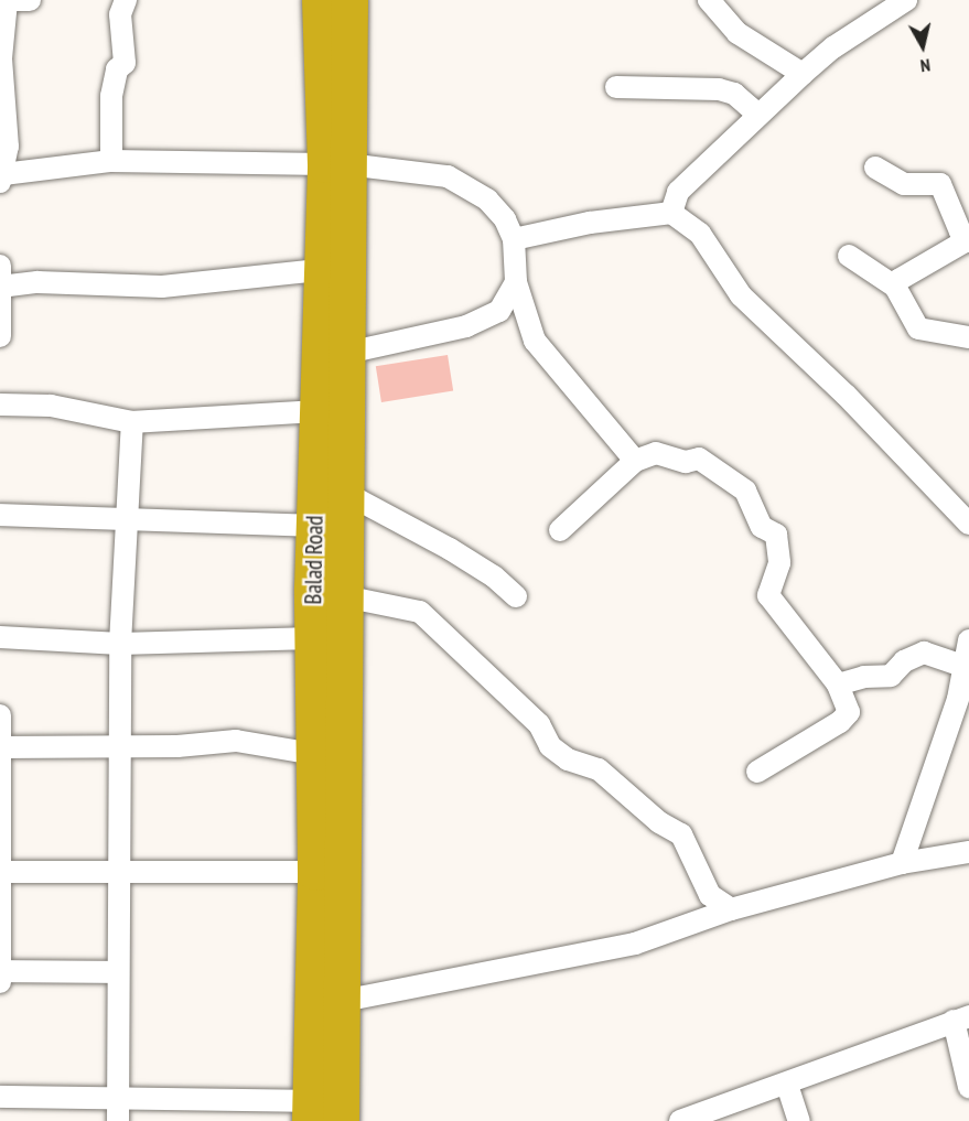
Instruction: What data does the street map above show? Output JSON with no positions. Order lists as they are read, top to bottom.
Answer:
{
  "streets": {
    "highway": ["Balad Road"]
  },
  "north": "bottom"
}
